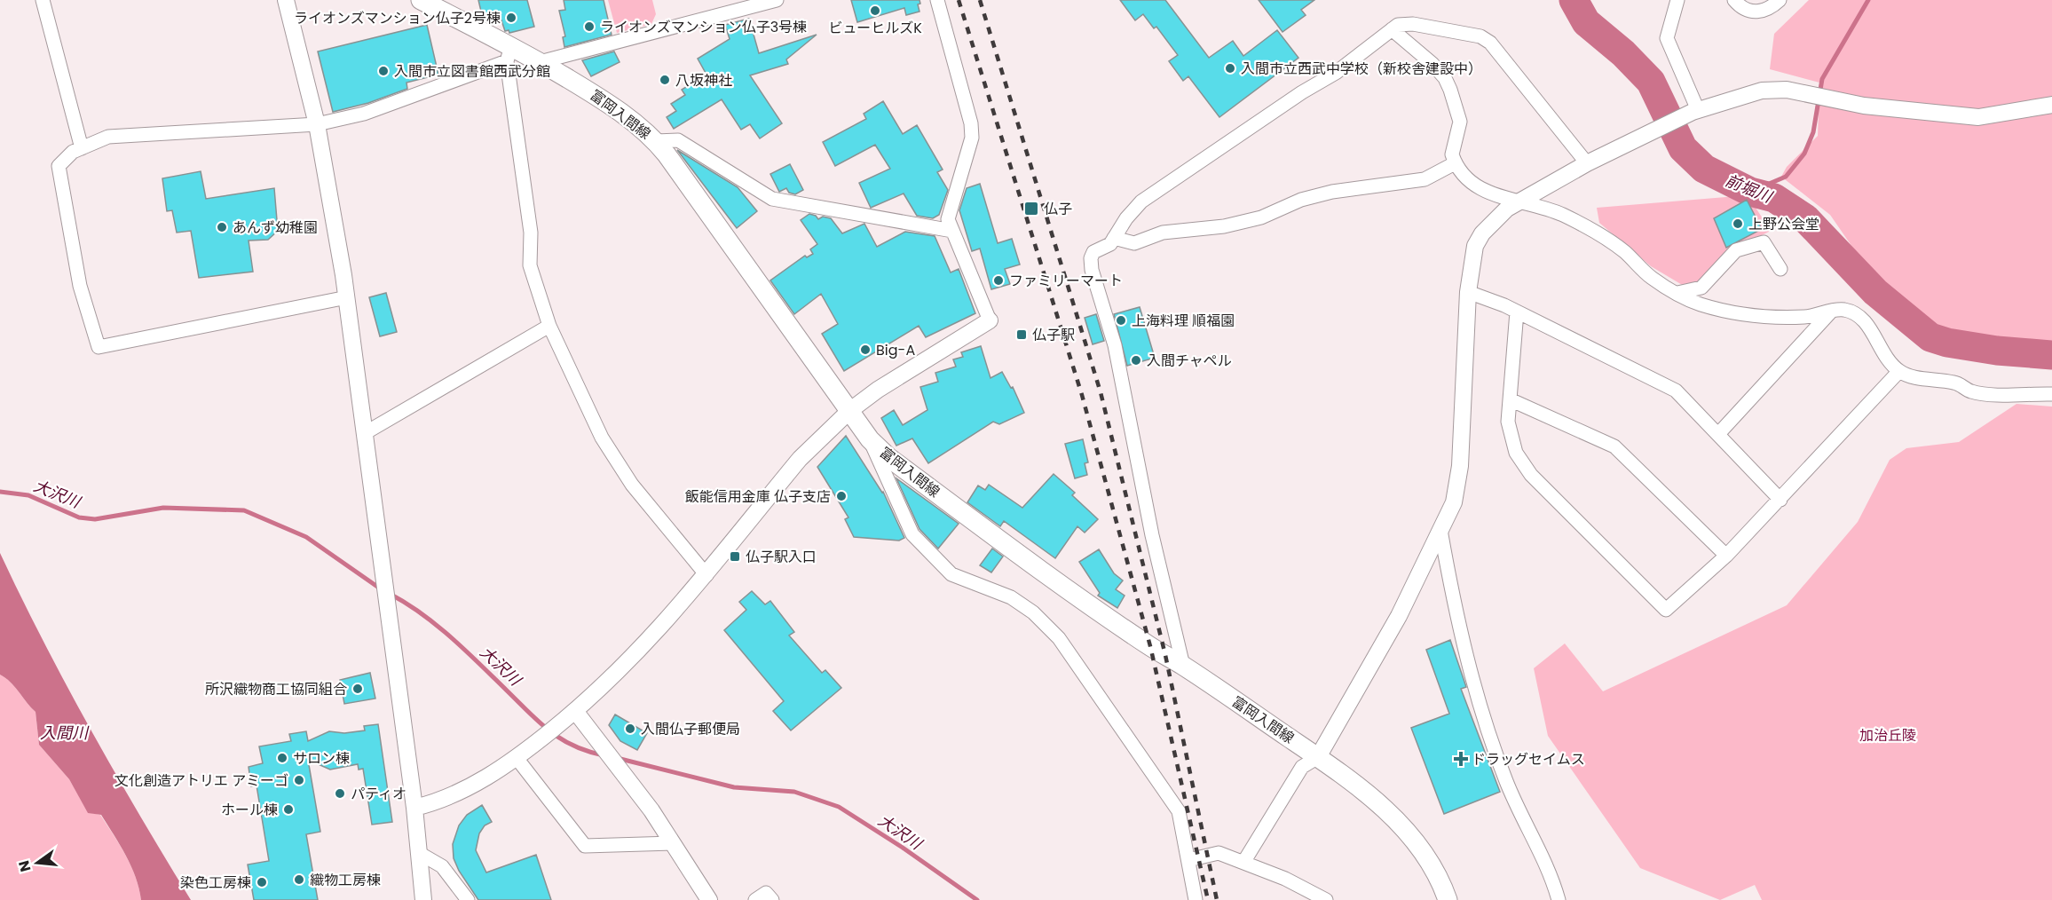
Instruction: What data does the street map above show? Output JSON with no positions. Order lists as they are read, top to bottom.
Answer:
{
  "streets": {
    "main road": ["富岡入間線"]
  },
  "water": ["前堀川", "大沢川", "入間川"],
  "parks": ["加治丘陵"],
  "places": {
    "other": [
      "ビューヒルズK",
      "ライオンズマンション仏子2号棟",
      "ライオンズマンション仏子3号棟",
      "入間市立西武中学校（新校舎建設中）",
      "入間市立図書館西武分館",
      "八坂神社",
      "上野公会堂",
      "あんず幼稚園",
      "ファミリーマート",
      "上海料理 順福園",
      "Big-A",
      "入間チャペル",
      "飯能信用金庫 仏子支店",
      "所沢織物商工協同組合",
      "入間仏子郵便局",
      "サロン棟",
      "文化創造アトリエ アミーゴ",
      "パティオ",
      "ホール棟",
      "織物工房棟",
      "染色工房棟"
    ],
    "transit": ["仏子", "仏子駅", "仏子駅入口"],
    "health": ["ドラッグセイムス"]
  },
  "north": "left"
}
